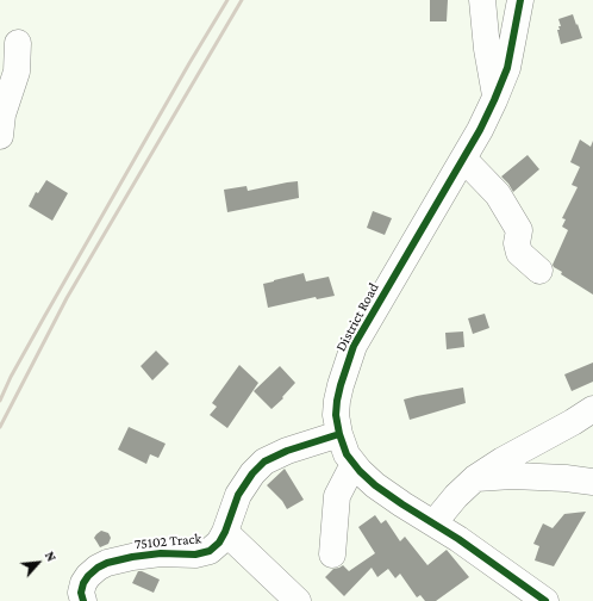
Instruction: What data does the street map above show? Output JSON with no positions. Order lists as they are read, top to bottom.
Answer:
{
  "streets": {
    "street": ["District Road", "75102 Track"]
  },
  "crossings": [
    ["District Road", "75102 Track"]
  ],
  "north": "top right"
}
